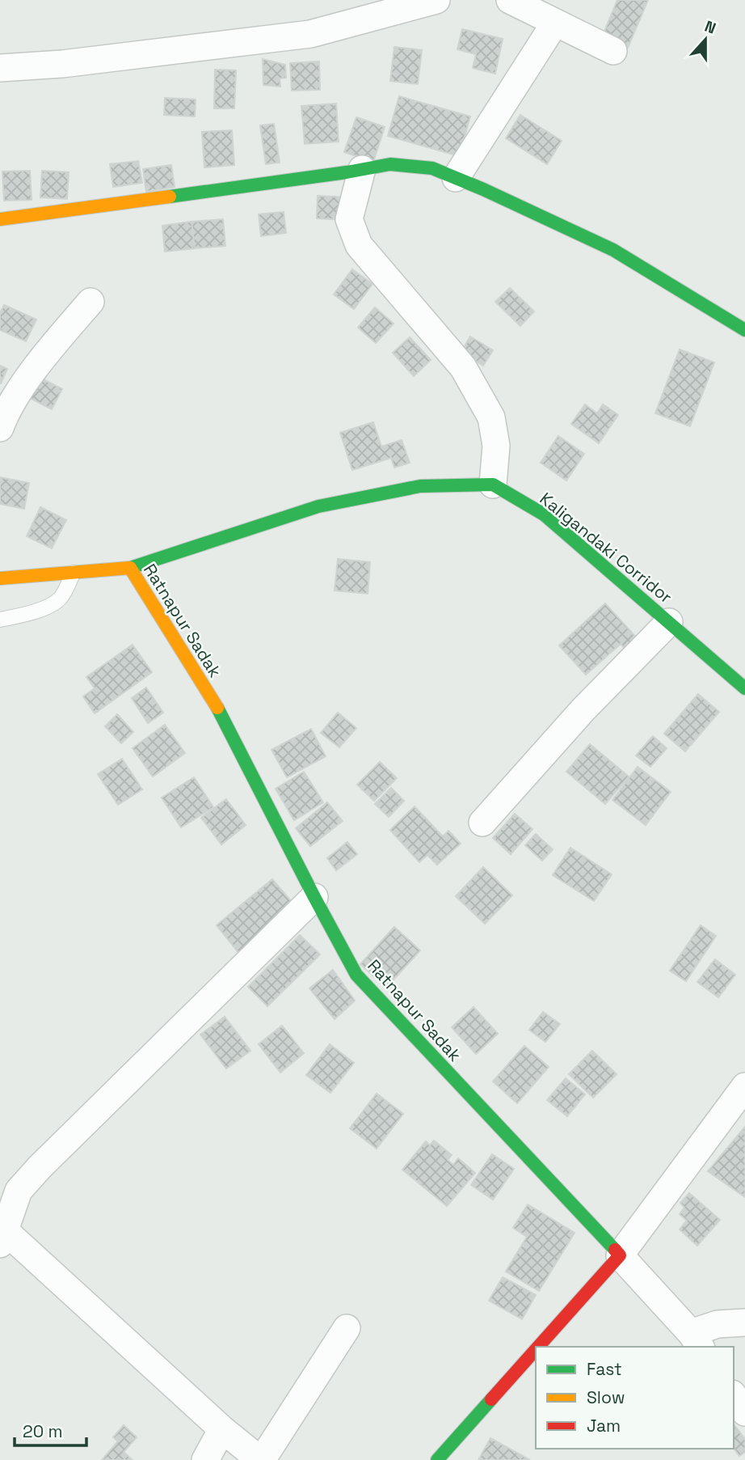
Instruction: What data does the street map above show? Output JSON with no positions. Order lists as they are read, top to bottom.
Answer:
{
  "streets": {
    "street": ["Kaligandaki Corridor", "Ratnapur Sadak"]
  },
  "legend": ["Fast", "Slow", "Jam"],
  "scale_bar": "20 m",
  "north": "top"
}
